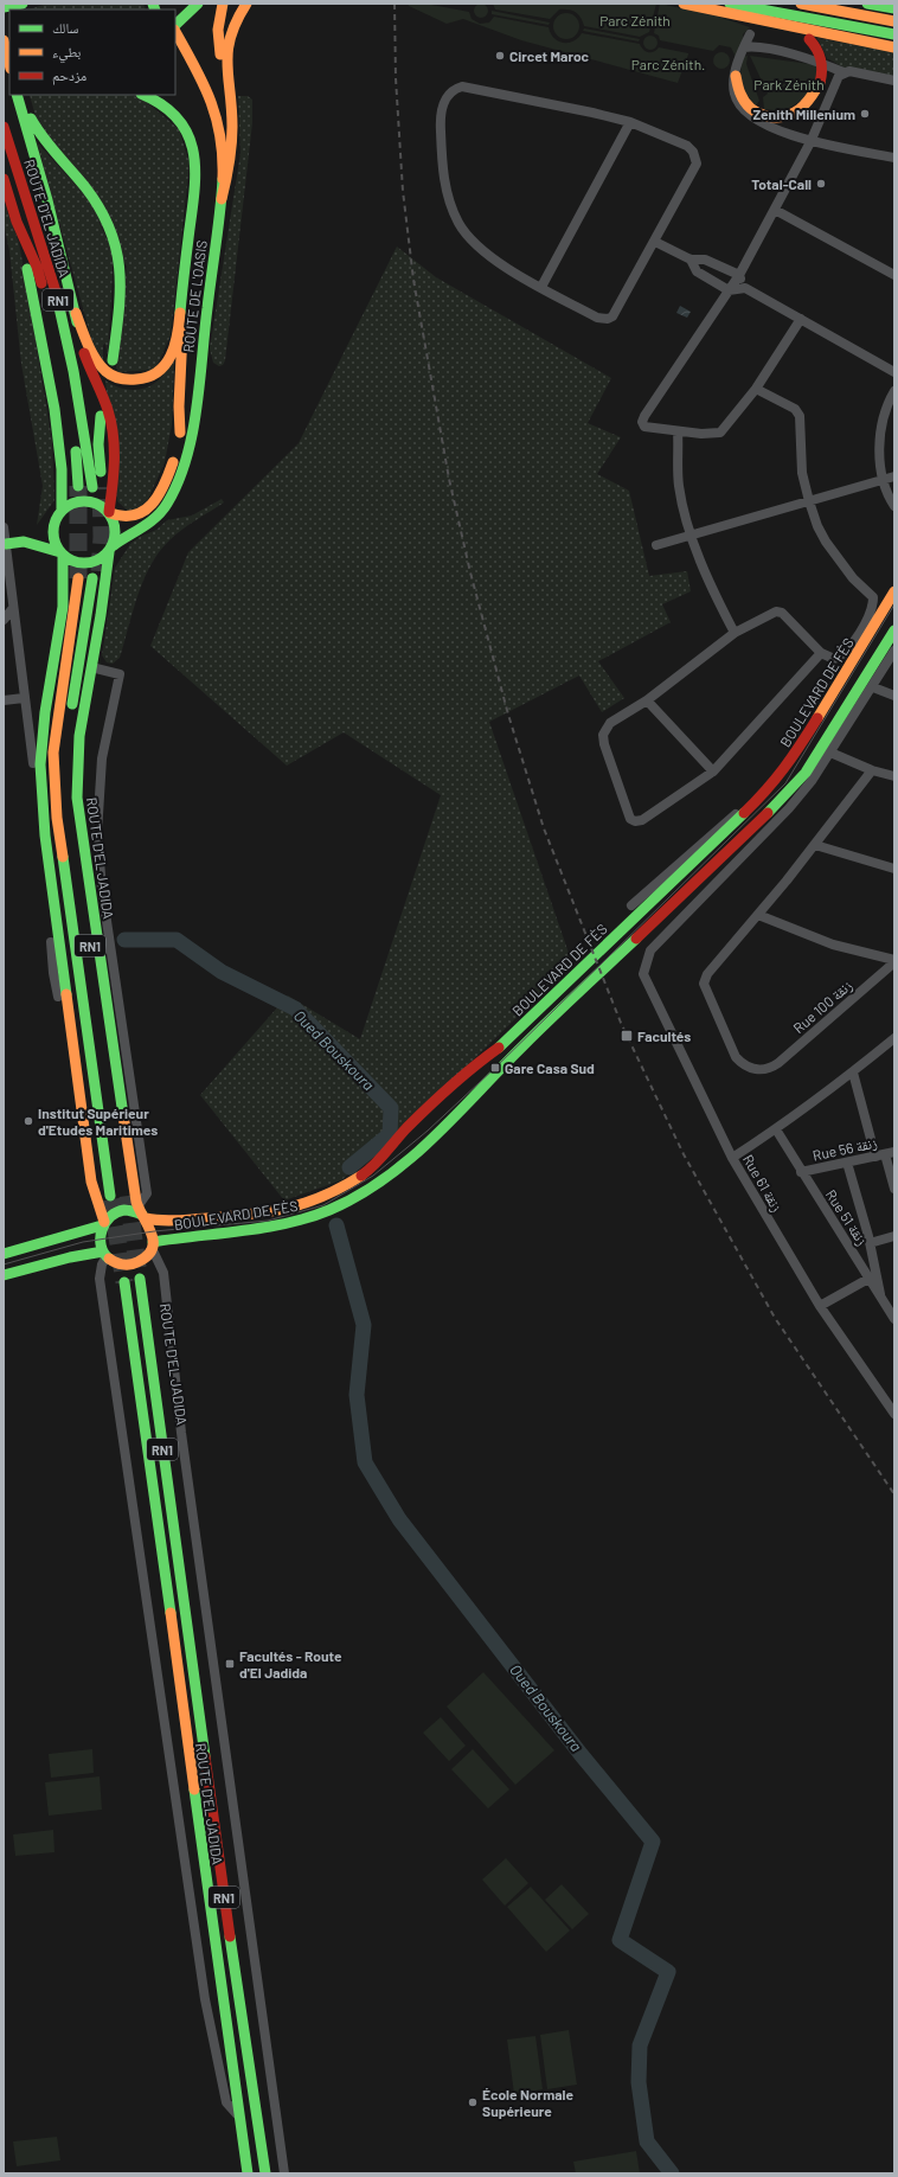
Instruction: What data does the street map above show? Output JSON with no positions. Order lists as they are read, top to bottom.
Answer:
{
  "streets": {
    "main road": [
      "ROUTE D'EL JADIDA",
      "ROUTE DE L'OASIS",
      "RN1",
      "BOULEVARD DE FÈS"
    ],
    "street": [
      "Rue 100 زنقة",
      "Rue 56 زنقة",
      "Rue 61 زنقة",
      "Rue 51 زنقة"
    ]
  },
  "crossings": [
    ["ROUTE D'EL JADIDA", "ROUTE DE L'OASIS"],
    ["ROUTE D'EL JADIDA", "BOULEVARD DE FÈS"],
    ["Rue 56 زنقة", "Rue 51 زنقة"]
  ],
  "water": ["Oued Bouskoura"],
  "parks": ["Parc Zénith", "Parc Zénith.", "Park Zénith"],
  "places": {
    "other": [
      "Circet Maroc",
      "Zenith Millenium",
      "Total-Call",
      "Institut Supérieur d'Etudes Maritimes",
      "École Normale Supérieure"
    ],
    "transit": ["Facultés", "Gare Casa Sud", "Facultés - Route d'El Jadida"]
  },
  "legend": ["سالك", "بطيء", "مزدحم"]
}
